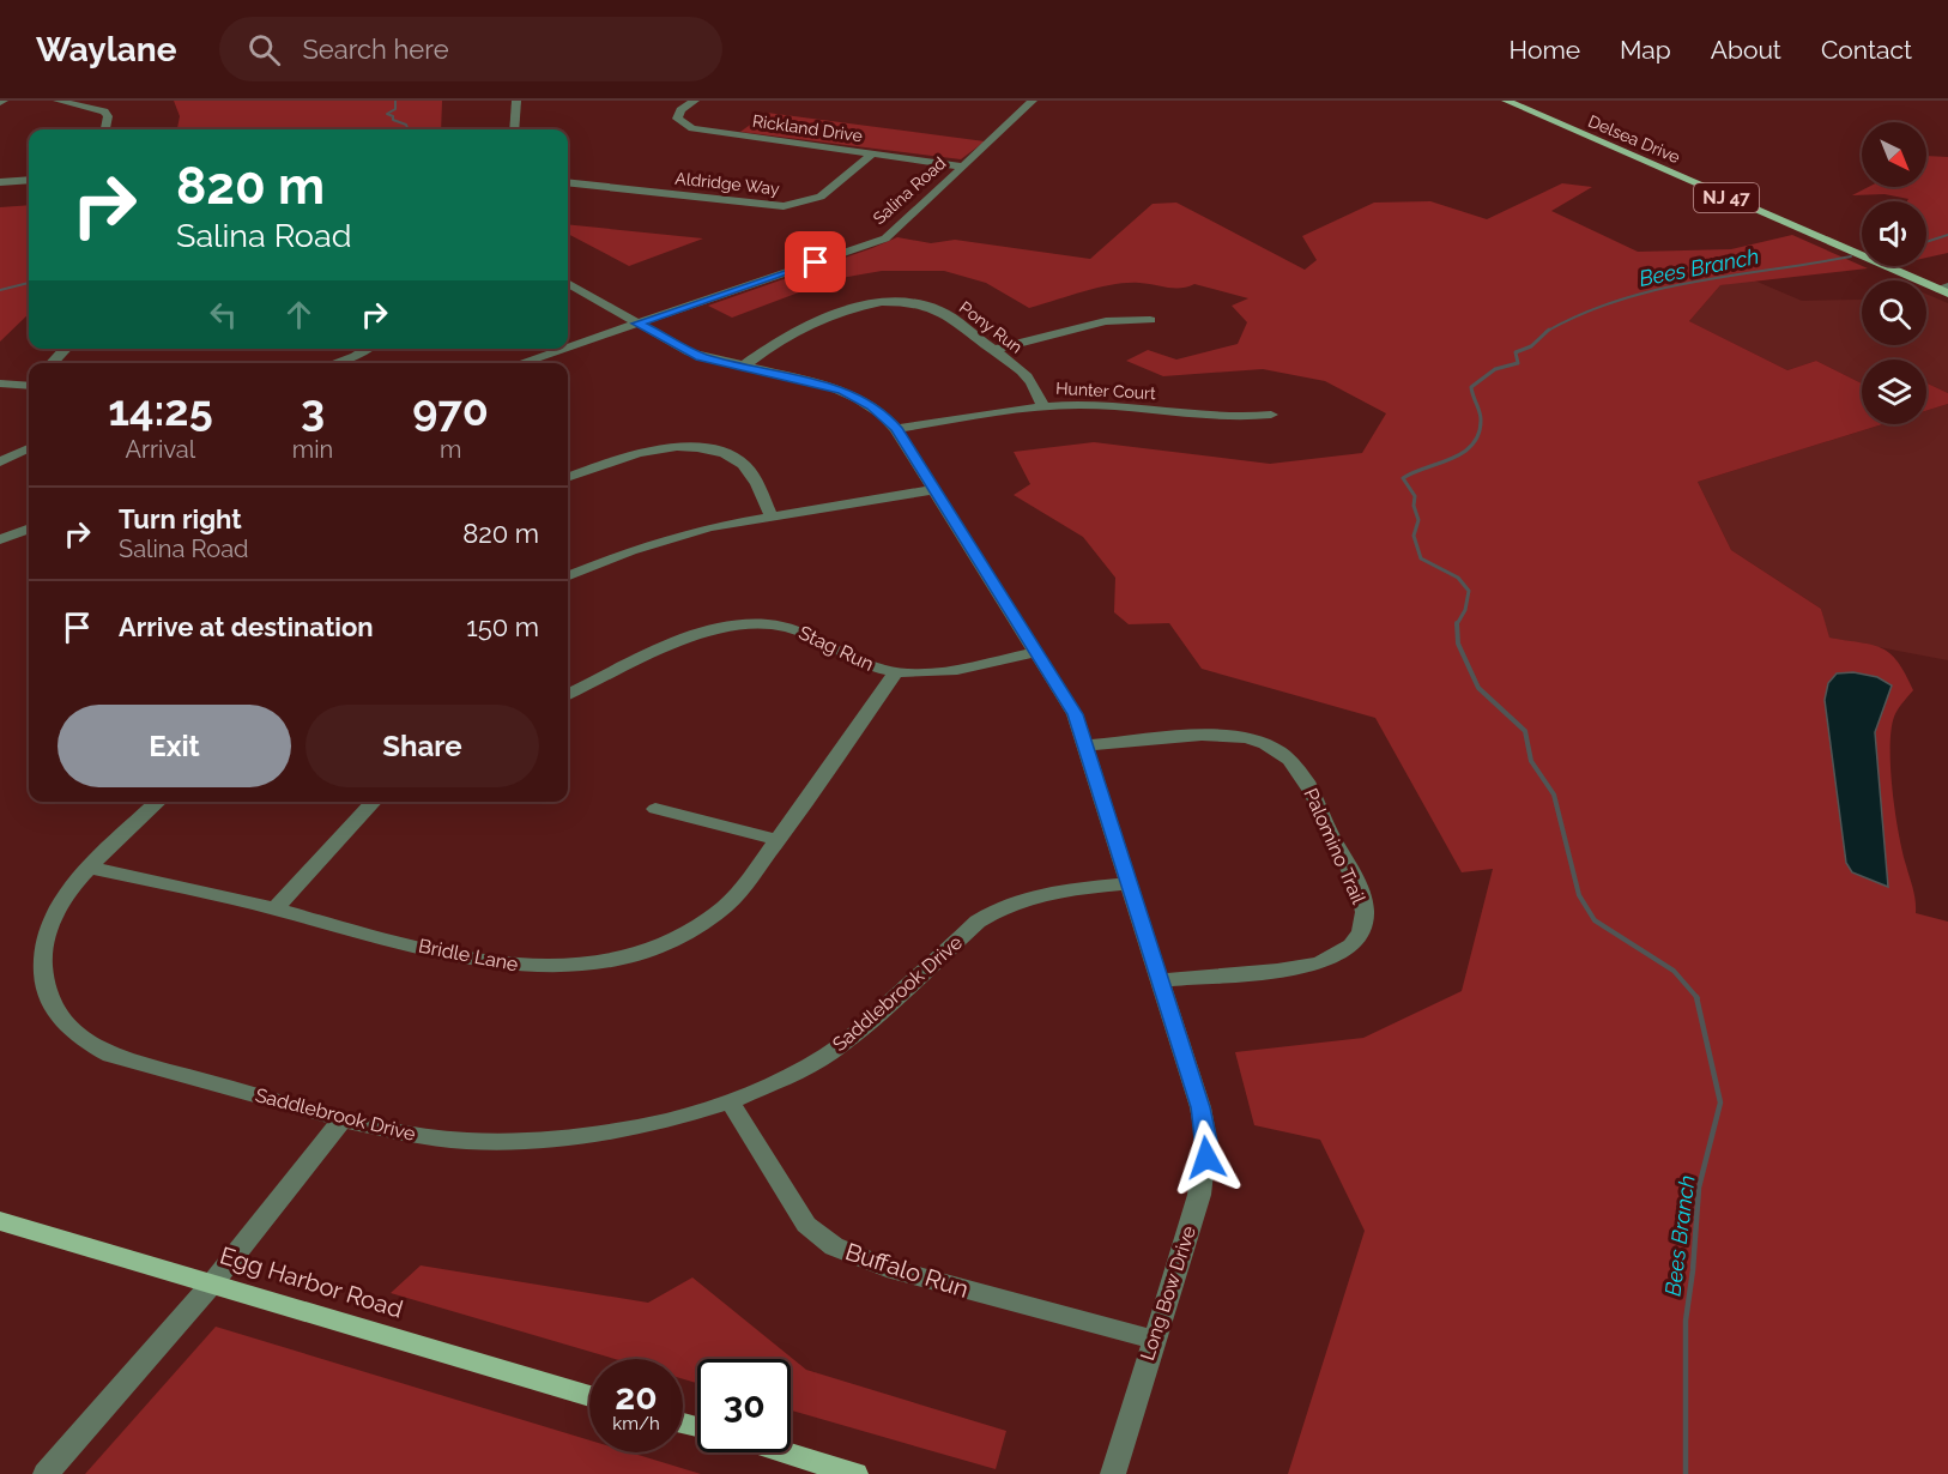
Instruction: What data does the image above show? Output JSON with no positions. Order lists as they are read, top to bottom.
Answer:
{
  "streets": {
    "main road": ["Delsea Drive", "NJ 47", "Egg Harbor Road"],
    "street": [
      "Rickland Drive",
      "Aldridge Way",
      "Salina Road",
      "Pony Run",
      "Hunter Court",
      "Stag Run",
      "Palomino Trail",
      "Bridle Lane",
      "Saddlebrook Drive",
      "Buffalo Run",
      "Long Bow Drive"
    ]
  },
  "crossings": [
    ["Rickland Drive", "Aldridge Way"],
    ["Rickland Drive", "Salina Road"],
    ["Salina Road", "Long Bow Drive"],
    ["Pony Run", "Hunter Court"],
    ["Pony Run", "Long Bow Drive"],
    ["Hunter Court", "Long Bow Drive"],
    ["Stag Run", "Bridle Lane"],
    ["Stag Run", "Long Bow Drive"],
    ["Palomino Trail", "Long Bow Drive"],
    ["Bridle Lane", "Saddlebrook Drive"],
    ["Saddlebrook Drive", "Buffalo Run"],
    ["Saddlebrook Drive", "Long Bow Drive"],
    ["Buffalo Run", "Long Bow Drive"]
  ],
  "water": ["Bees Branch"],
  "north": "bottom right",
  "page": {
    "header": "Waylane",
    "search": "Search here",
    "nav": [
      "Home",
      "Map",
      "About",
      "Contact"
    ],
    "turn": ["820 m", "Salina Road"],
    "eta": [
      "14:25",
      "Arrival",
      "3",
      "min",
      "970",
      "m"
    ],
    "list": [
      {
        "name": "Turn right",
        "note": "Salina Road",
        "value": "820 m"
      },
      {
        "name": "Arrive at destination",
        "value": "150 m"
      }
    ],
    "buttons": ["Exit", "Share"],
    "speed": "20 km/h",
    "limit": "30"
  }
}
